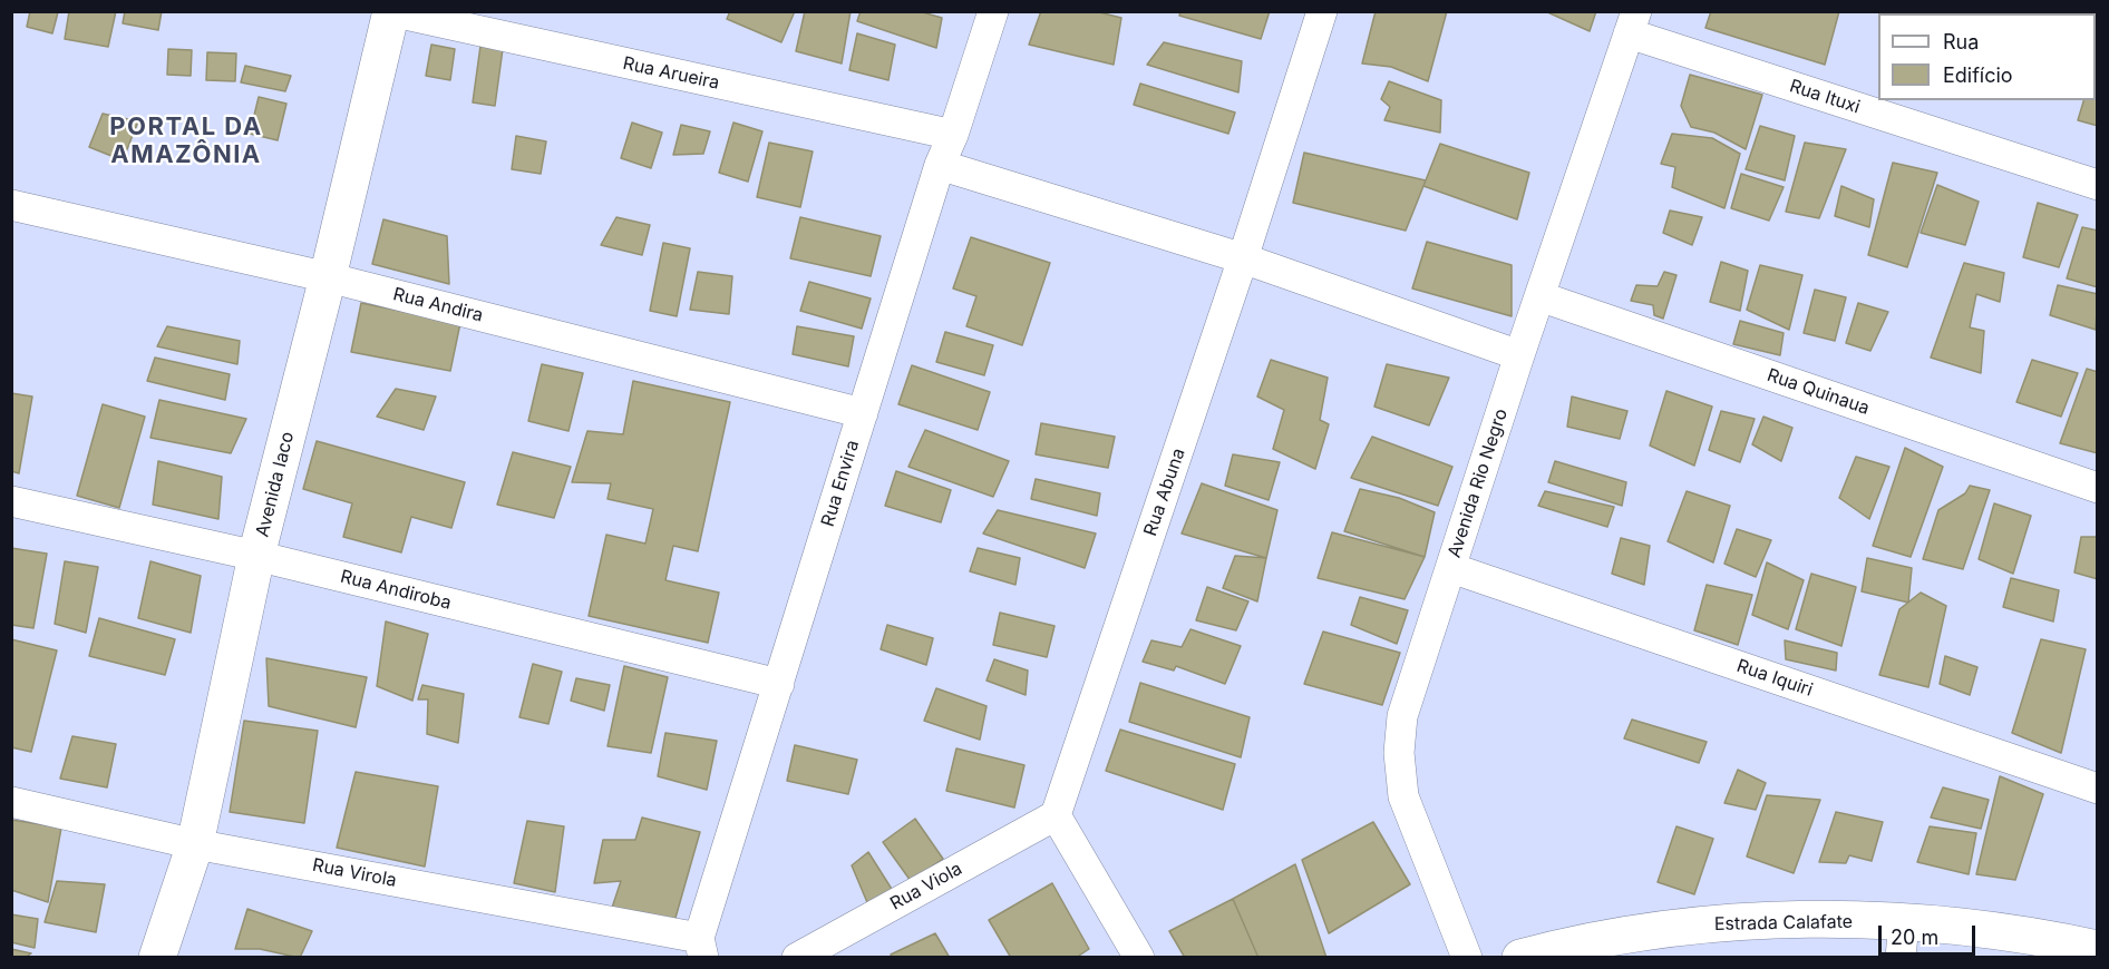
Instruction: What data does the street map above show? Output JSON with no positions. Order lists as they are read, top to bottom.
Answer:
{
  "streets": {
    "street": [
      "Rua Arueira",
      "Rua Ituxi",
      "Rua Andira",
      "Rua Quinaua",
      "Rua Envira",
      "Avenida Rio Negro",
      "Avenida Iaco",
      "Rua Abuna",
      "Rua Andiroba",
      "Rua Iquiri",
      "Rua Virola",
      "Rua Viola",
      "Estrada Calafate"
    ]
  },
  "crossings": [
    ["Rua Arueira", "Rua Envira"],
    ["Rua Arueira", "Avenida Iaco"],
    ["Rua Ituxi", "Avenida Rio Negro"],
    ["Rua Andira", "Rua Envira"],
    ["Rua Andira", "Avenida Iaco"],
    ["Rua Quinaua", "Avenida Rio Negro"],
    ["Rua Envira", "Rua Andiroba"],
    ["Rua Envira", "Rua Virola"],
    ["Avenida Rio Negro", "Rua Iquiri"],
    ["Avenida Iaco", "Rua Andiroba"],
    ["Avenida Iaco", "Rua Virola"],
    ["Rua Abuna", "Rua Viola"]
  ],
  "districts": ["PORTAL DA AMAZÔNIA"],
  "legend": ["Rua", "Edifício"],
  "scale_bar": "20 m"
}
